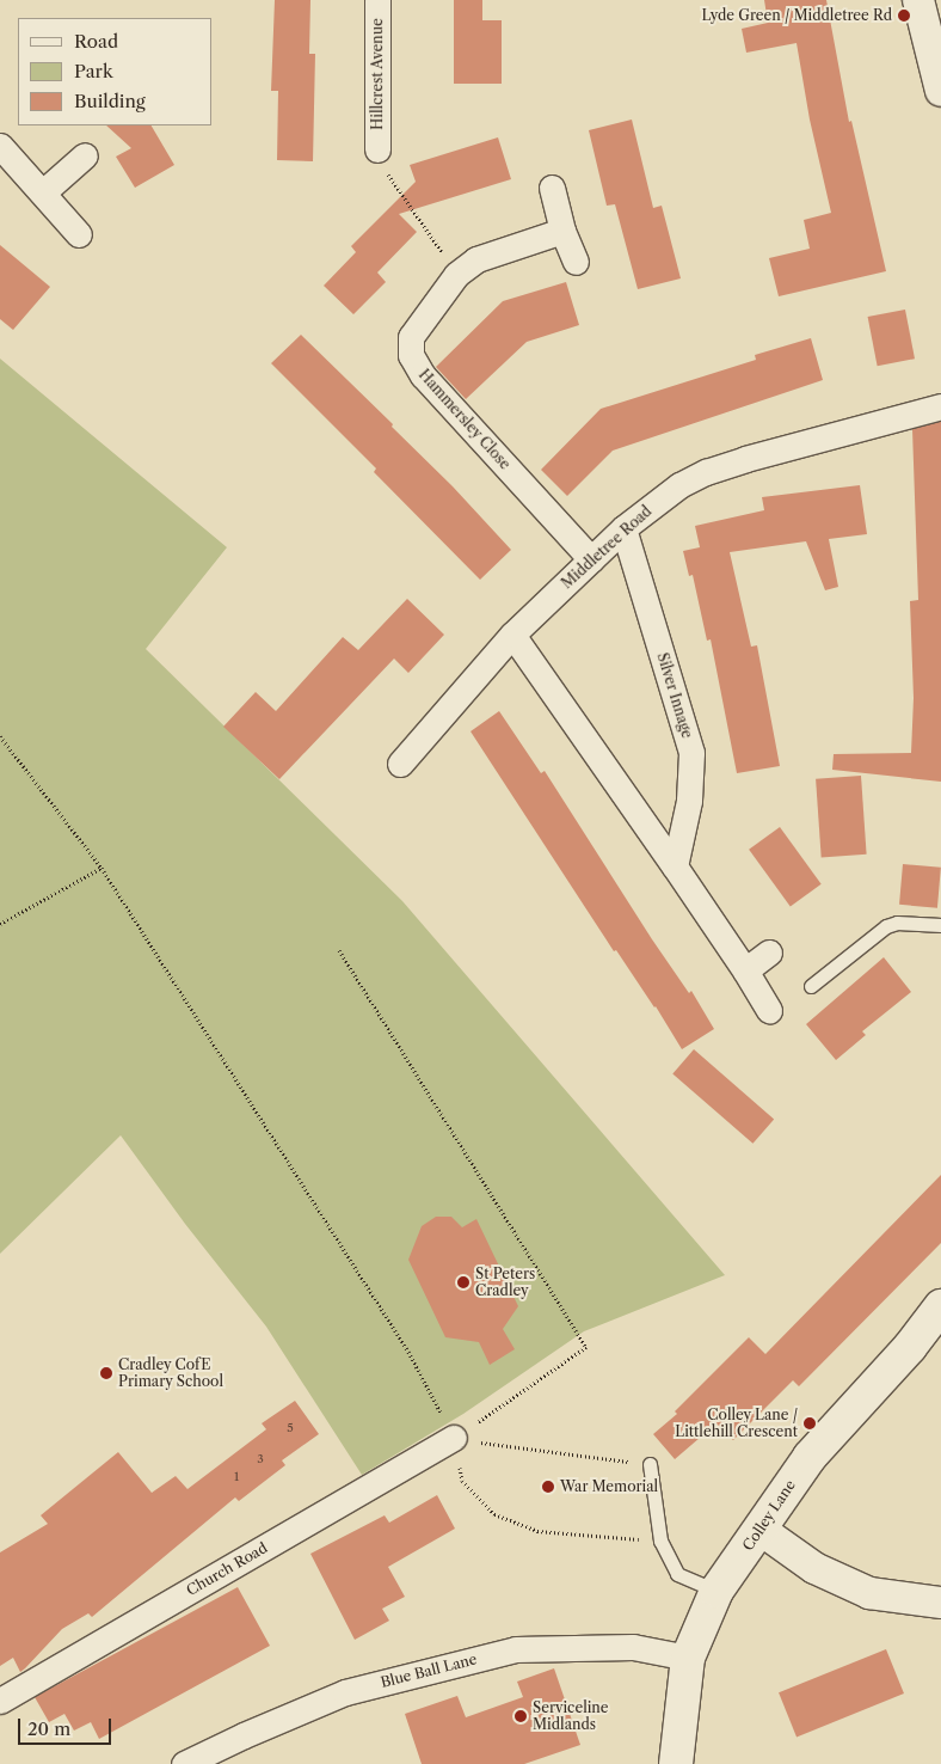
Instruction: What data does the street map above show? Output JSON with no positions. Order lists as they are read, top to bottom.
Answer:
{
  "streets": {
    "main road": ["Colley Lane"],
    "street": [
      "Hillcrest Avenue",
      "Hammersley Close",
      "Middletree Road",
      "Silver Innage",
      "Church Road",
      "Blue Ball Lane"
    ]
  },
  "crossings": [
    ["Hammersley Close", "Middletree Road"],
    ["Middletree Road", "Silver Innage"],
    ["Colley Lane", "Blue Ball Lane"]
  ],
  "places": [
    "Lyde Green / Middletree Rd",
    "St Peters Cradley",
    "Cradley CofE Primary School",
    "Colley Lane / Littlehill Crescent",
    "War Memorial",
    "Serviceline Midlands"
  ],
  "house_numbers": ["5", "3", "1"],
  "legend": ["Road", "Park", "Building"],
  "scale_bar": "20 m"
}
